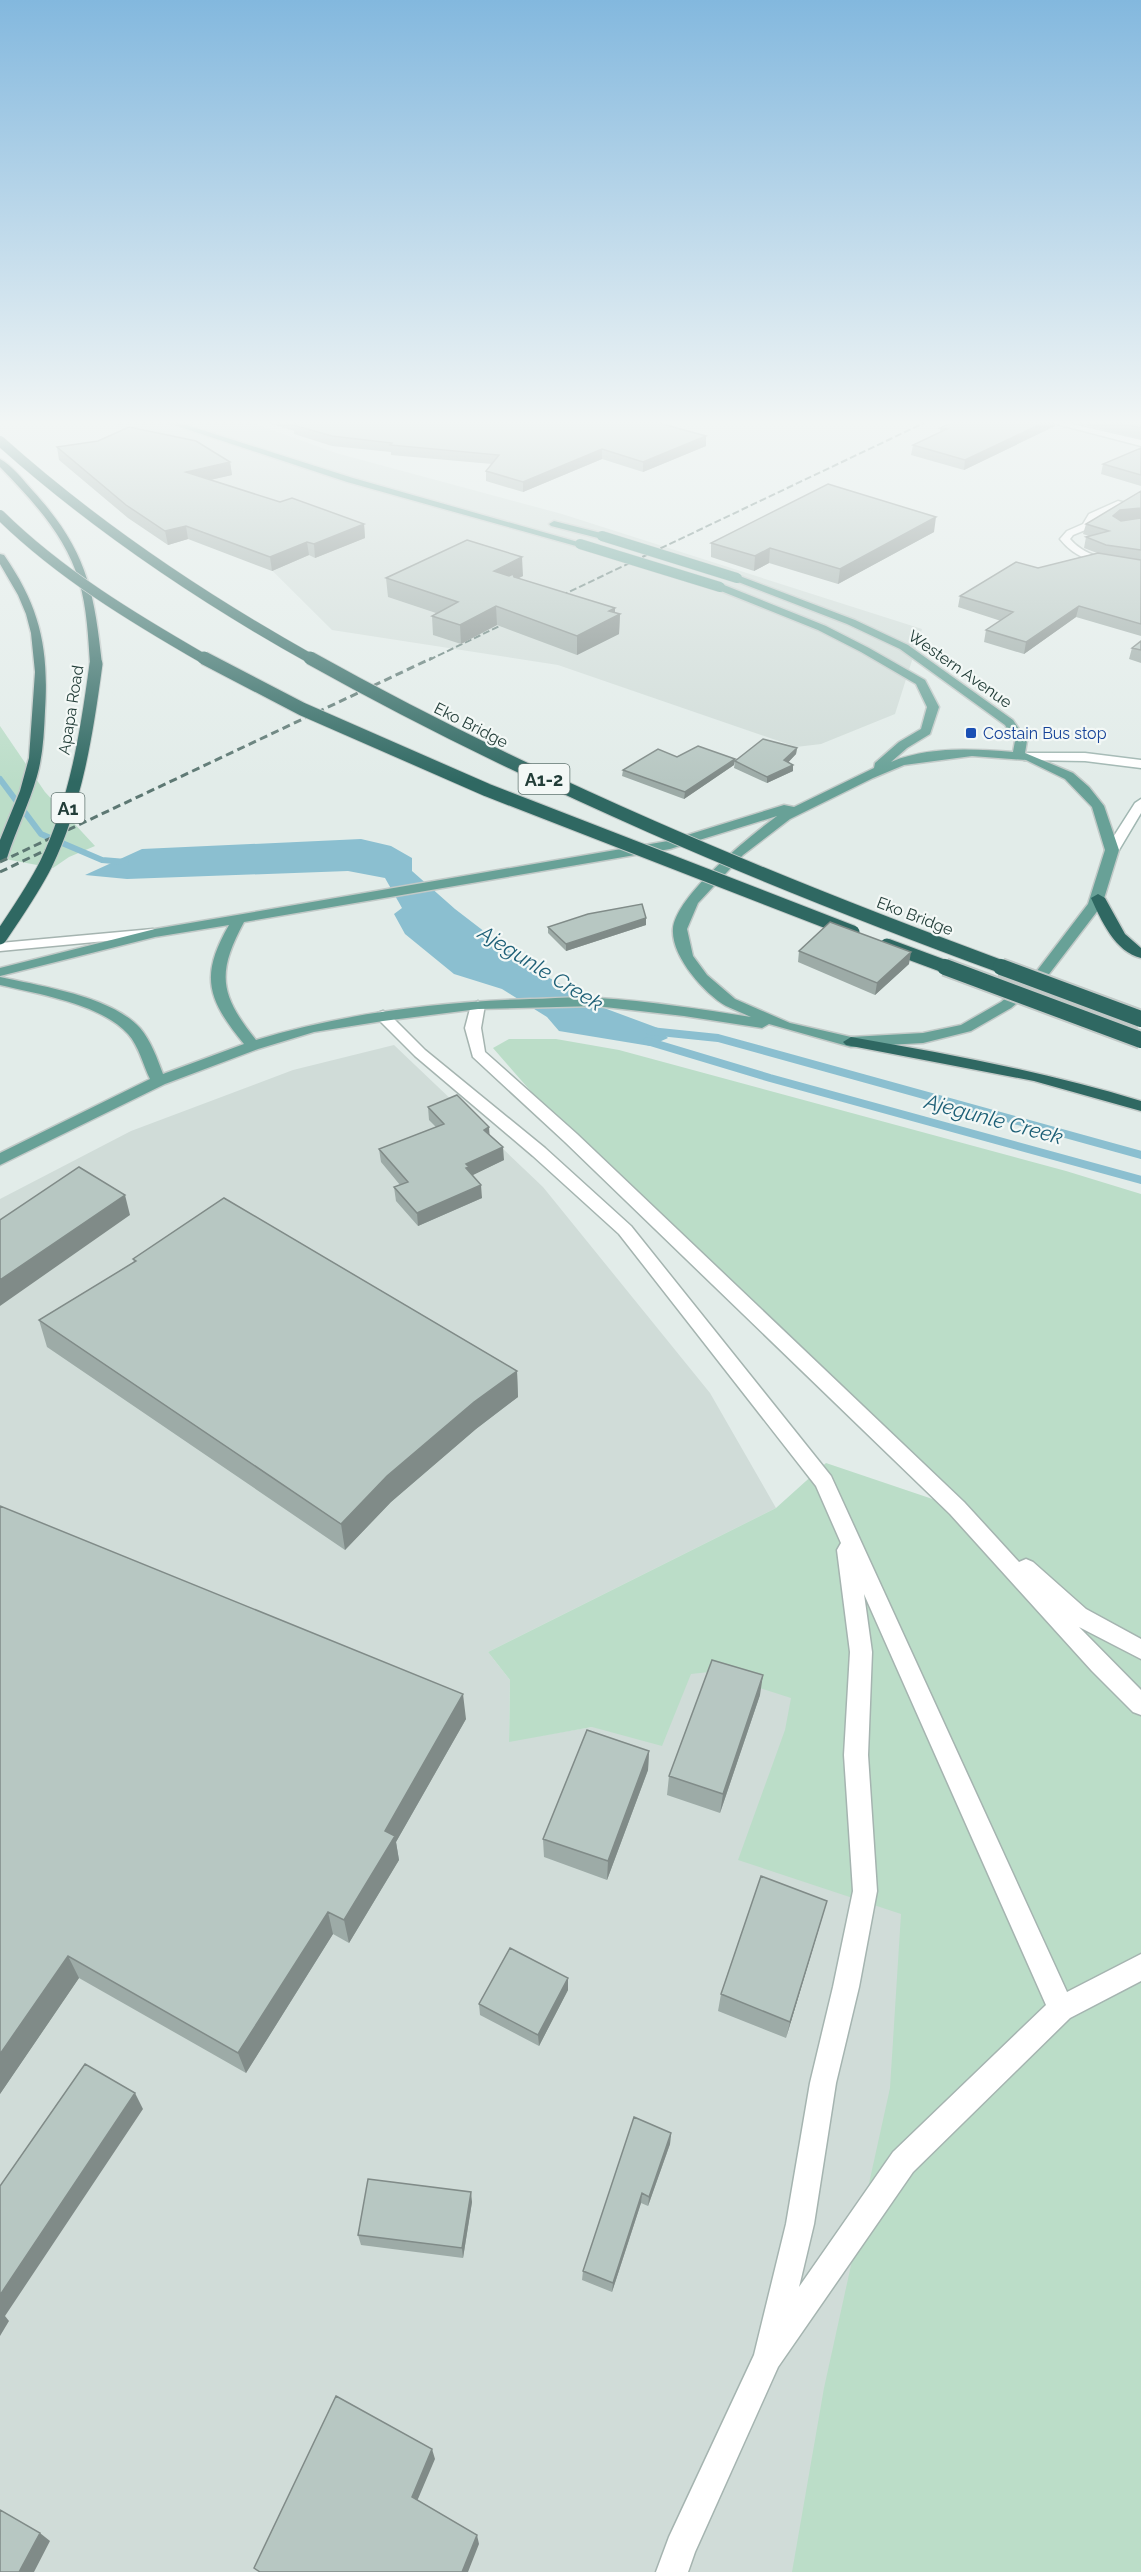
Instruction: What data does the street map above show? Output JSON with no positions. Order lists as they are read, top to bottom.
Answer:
{
  "streets": {
    "highway": [
      "Apapa Road",
      "Eko Bridge",
      "A1-2",
      "A1"
    ],
    "main road": ["Western Avenue"]
  },
  "water": ["Ajegunle Creek"],
  "places": {
    "transit": ["Costain Bus stop"]
  }
}
